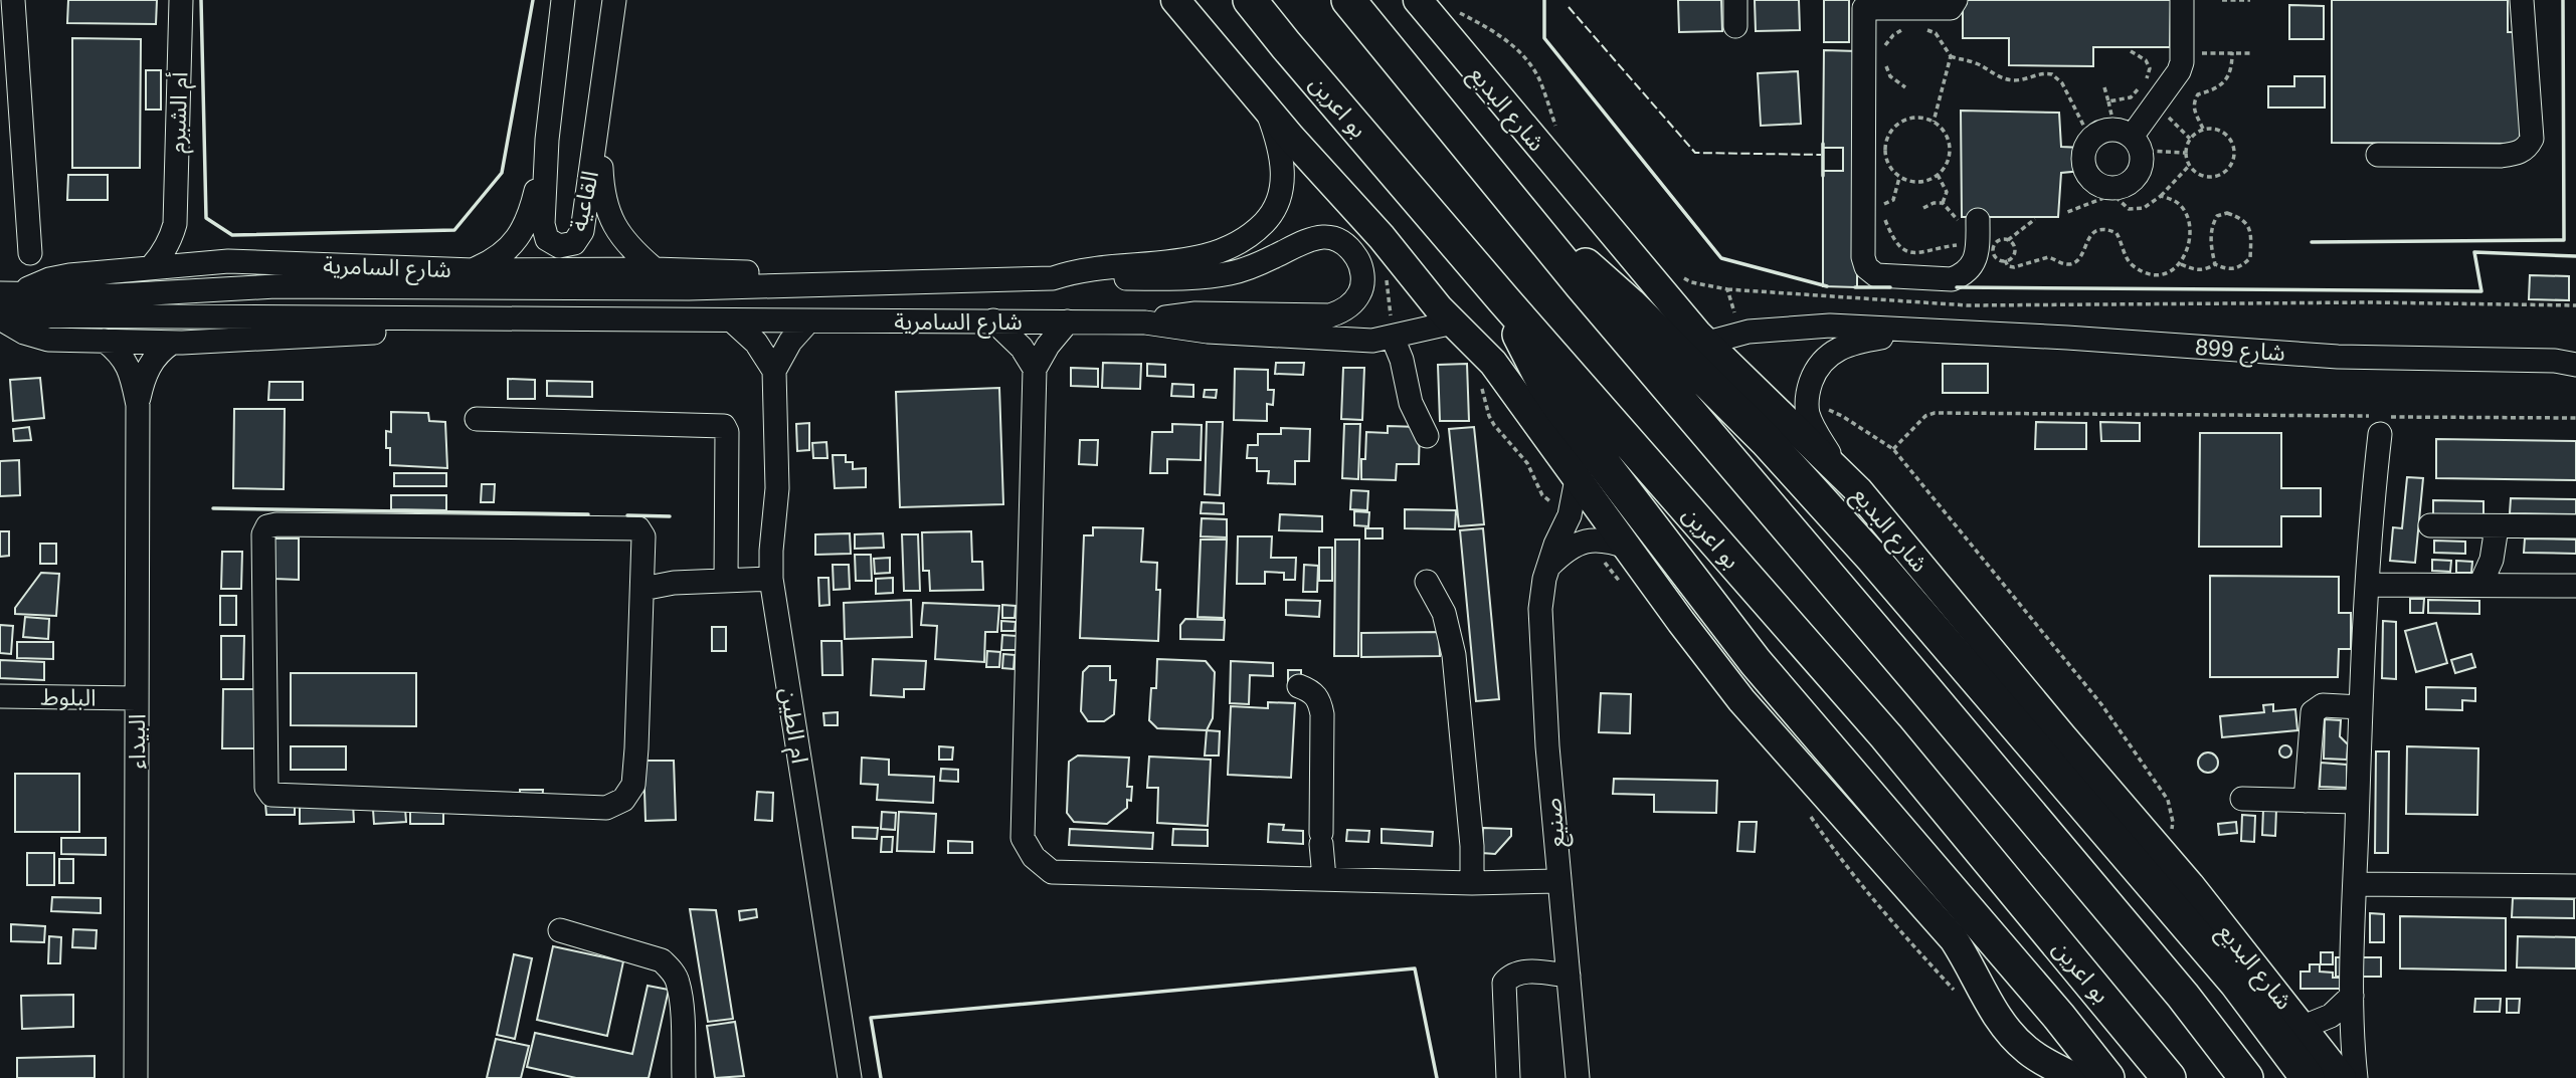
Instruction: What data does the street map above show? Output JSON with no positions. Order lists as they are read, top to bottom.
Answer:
{
  "streets": {
    "highway": ["بو اعرين"],
    "main road": ["شارع البديع"],
    "street": [
      "أم الشبرم",
      "القاعية",
      "شارع السامرية",
      "شارع 899",
      "البلوط",
      "ام الطين",
      "البيداء",
      "صنيع"
    ]
  },
  "crossings": [
    ["شارع البديع", "شارع 899"],
    ["أم الشبرم", "شارع السامرية"],
    ["القاعية", "شارع السامرية"],
    ["شارع السامرية", "البيداء"],
    ["البلوط", "البيداء"]
  ]
}
